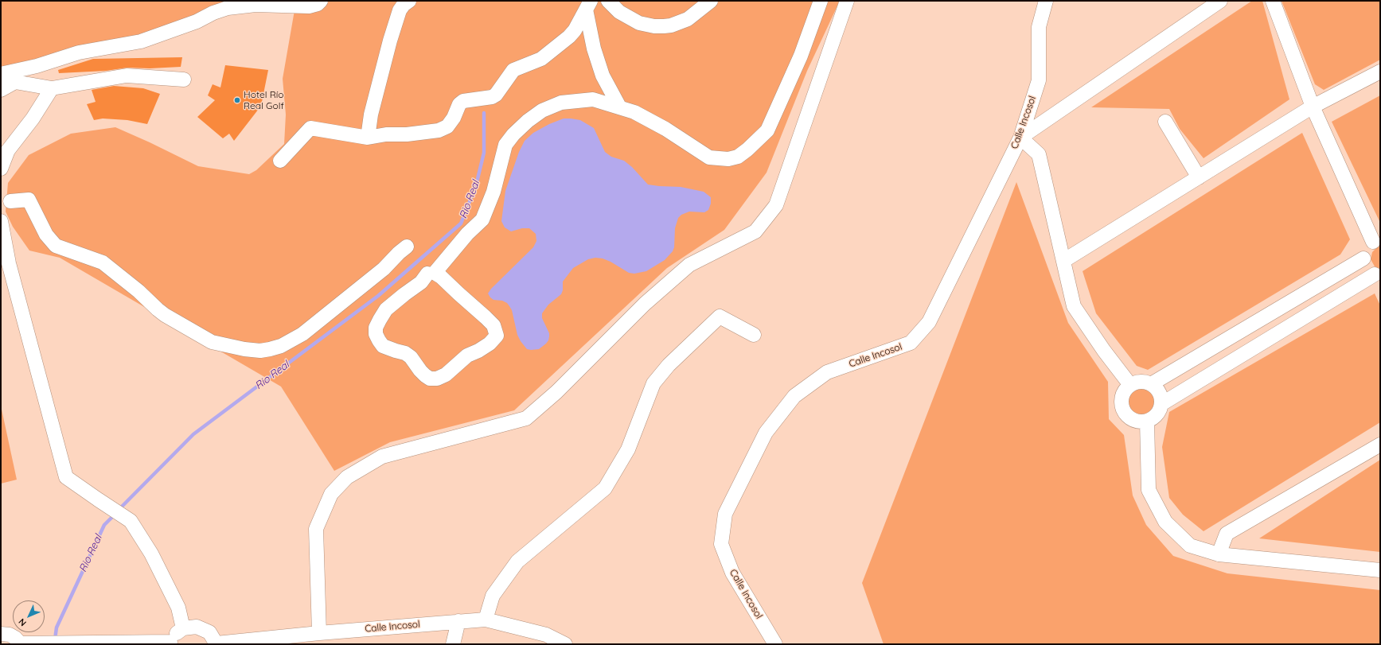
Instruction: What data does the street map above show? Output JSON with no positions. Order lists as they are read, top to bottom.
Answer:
{
  "streets": {
    "street": ["Calle Incosol"]
  },
  "water": ["Rio Real"],
  "places": ["Hotel Río Real Golf"],
  "north": "bottom left"
}
